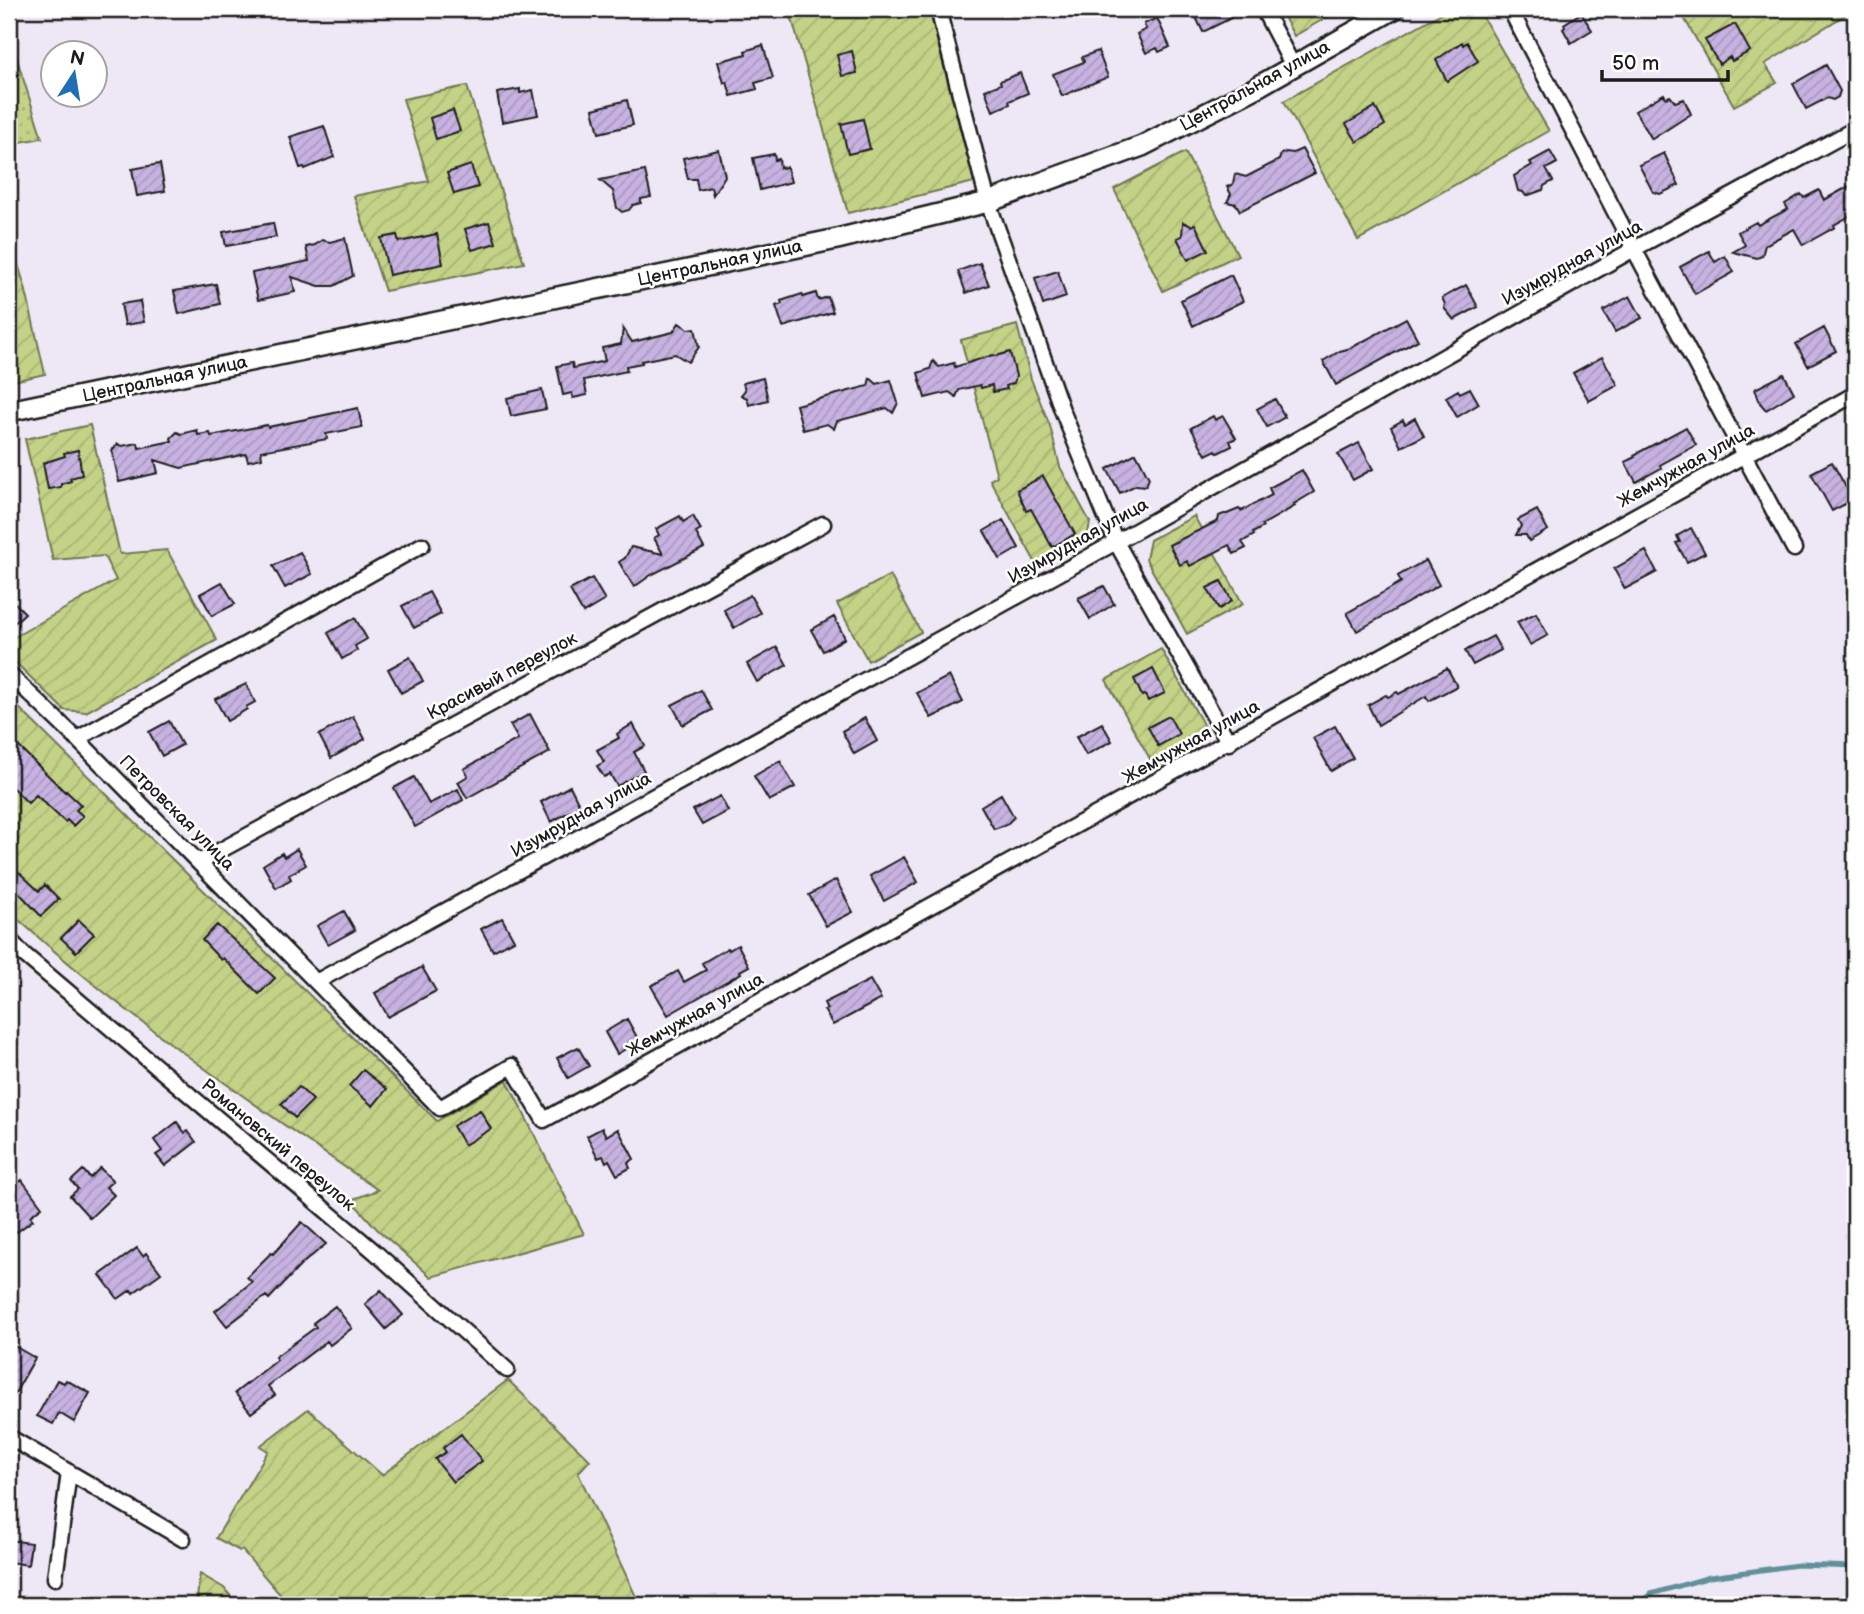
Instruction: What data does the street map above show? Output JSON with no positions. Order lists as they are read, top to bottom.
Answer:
{
  "streets": {
    "main road": ["Центральная улица"],
    "street": [
      "Изумрудная улица",
      "Жемчужная улица",
      "Красивый переулок",
      "Петровская улица",
      "Романовский переулок"
    ]
  },
  "crossings": [
    ["Изумрудная улица", "Петровская улица"],
    ["Жемчужная улица", "Петровская улица"],
    ["Красивый переулок", "Петровская улица"]
  ],
  "scale_bar": "50 m",
  "north": "top"
}
